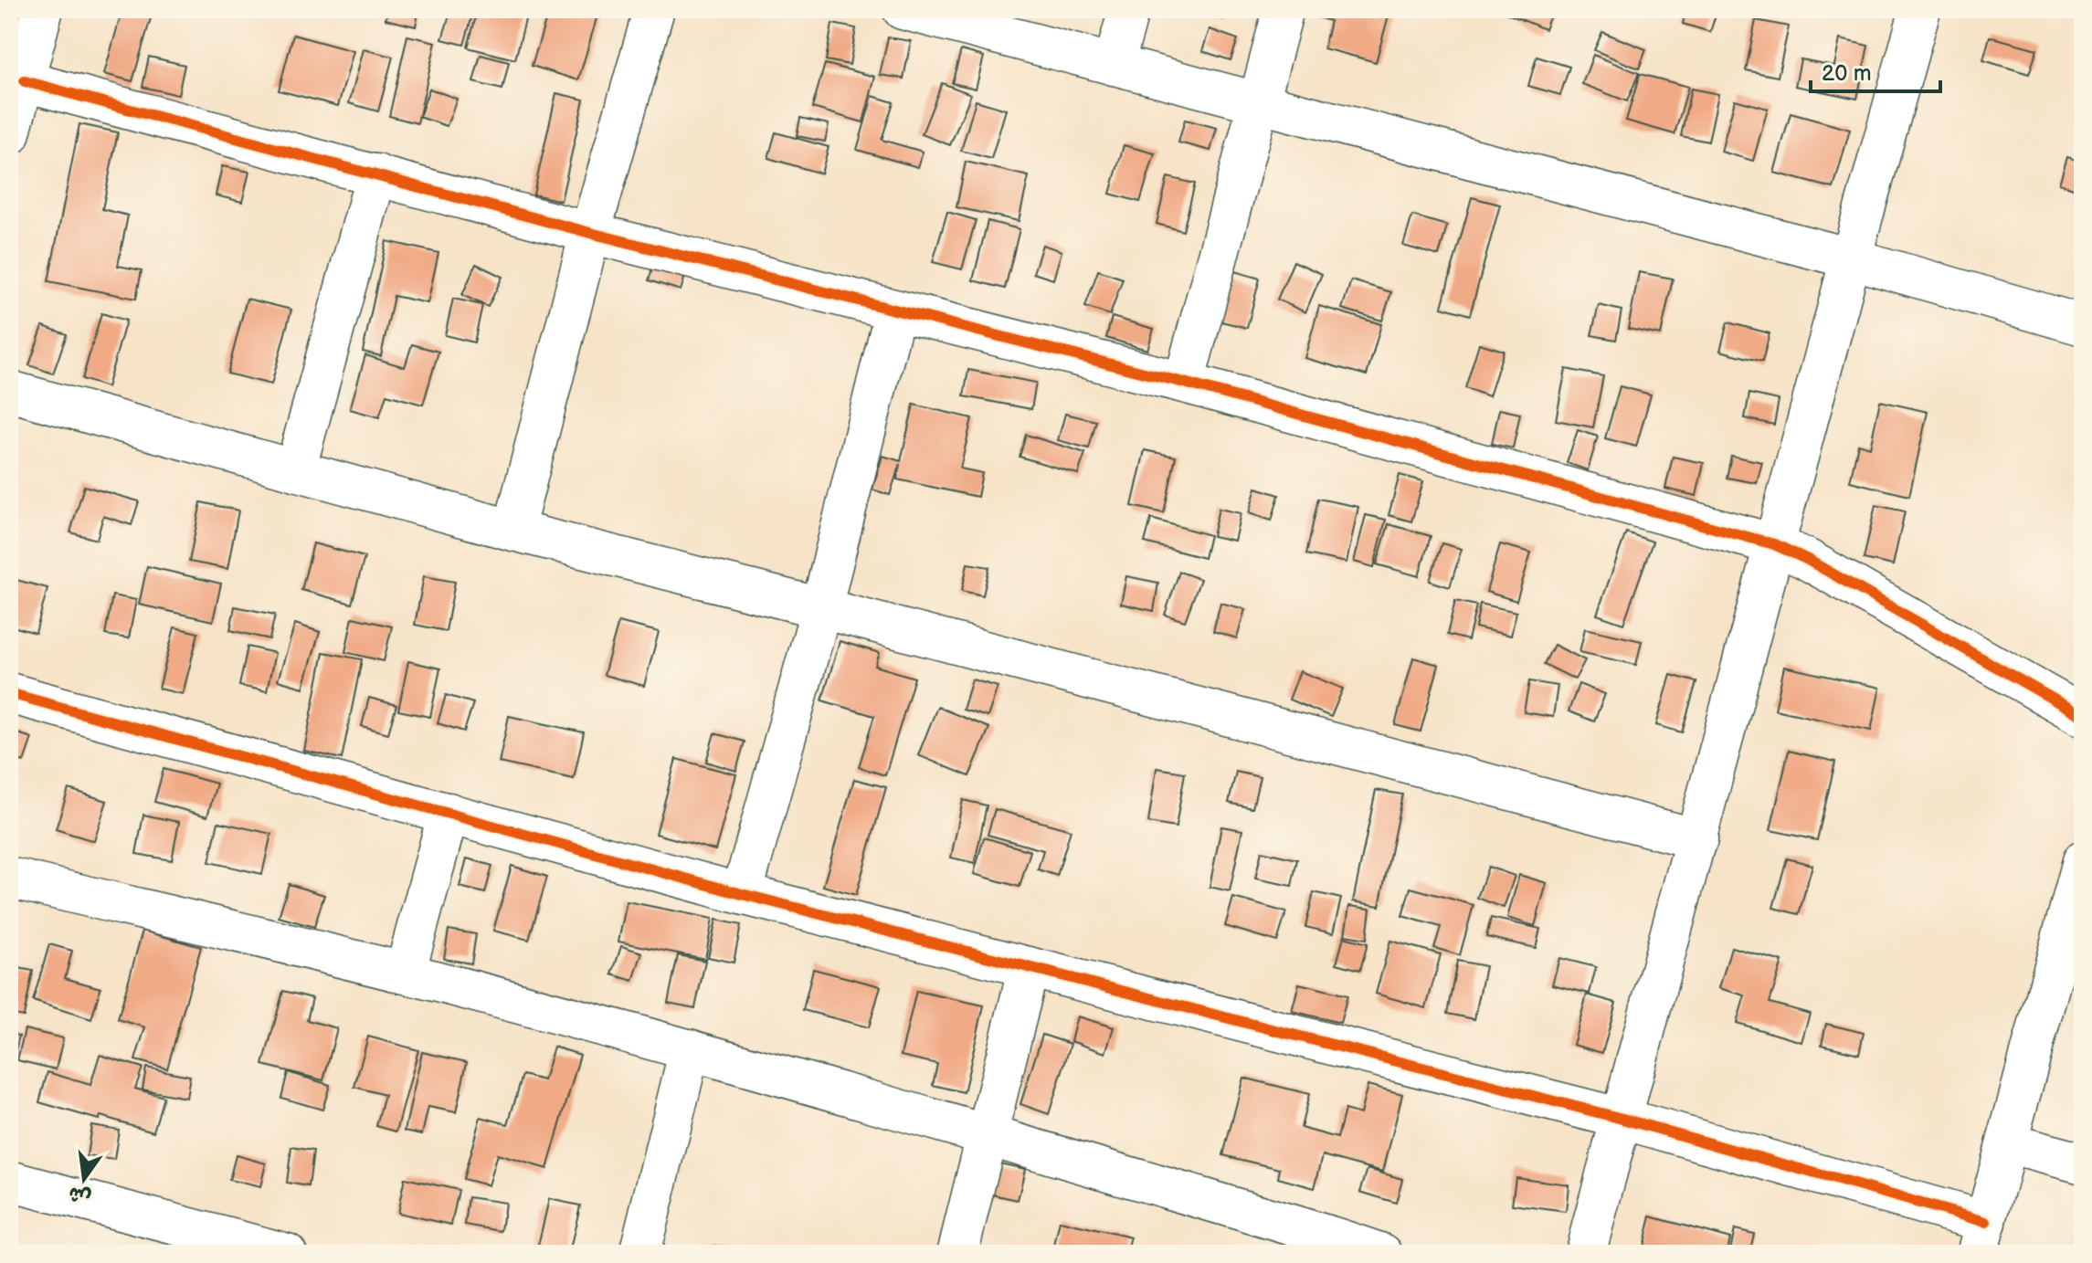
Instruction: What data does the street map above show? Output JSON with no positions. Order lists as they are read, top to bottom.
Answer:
{
  "scale_bar": "20 m",
  "north": "bottom"
}
